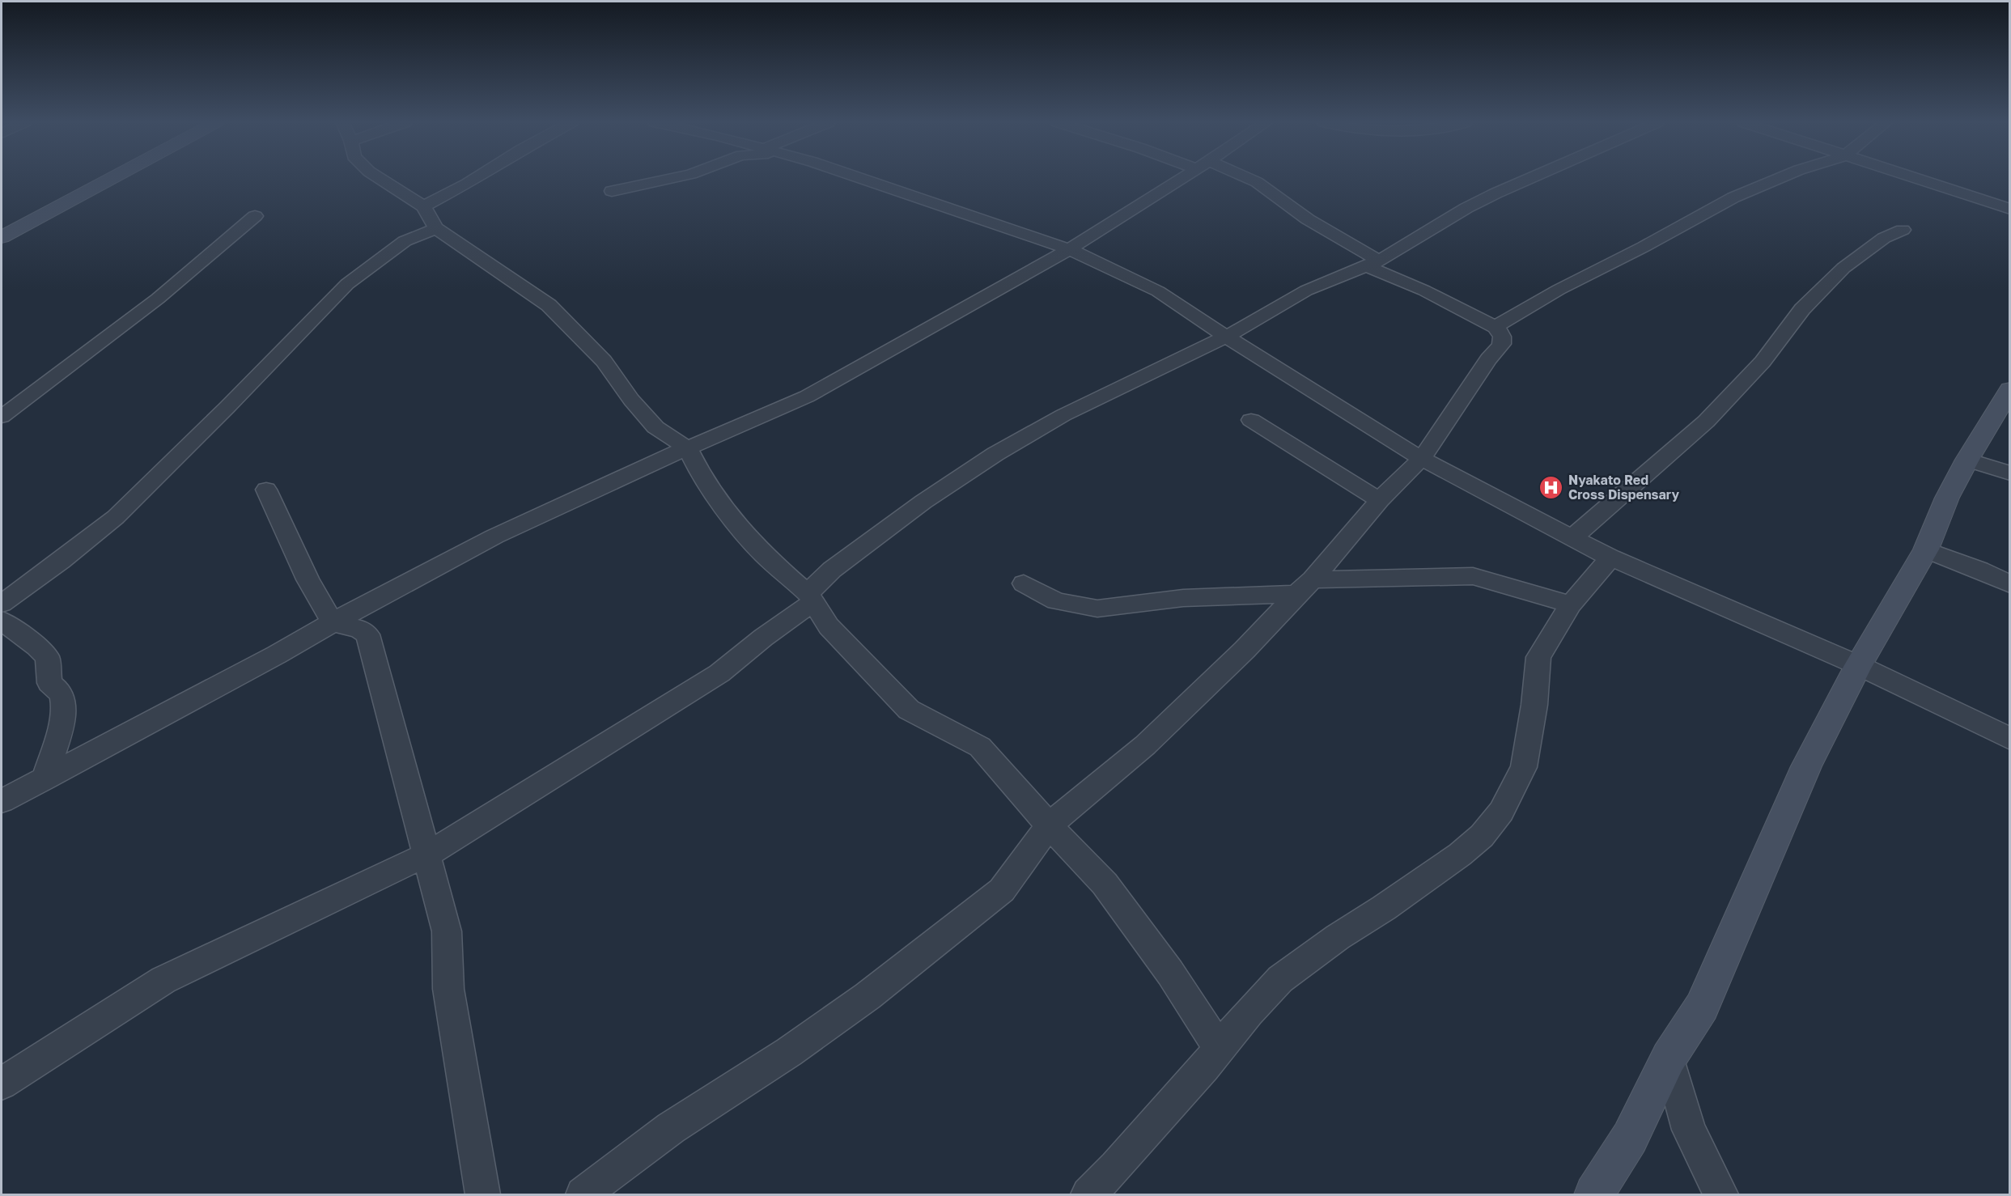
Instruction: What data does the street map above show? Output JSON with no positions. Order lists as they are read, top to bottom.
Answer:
{
  "places": {
    "hospital": ["Nyakato Red Cross Dispensary"]
  }
}
